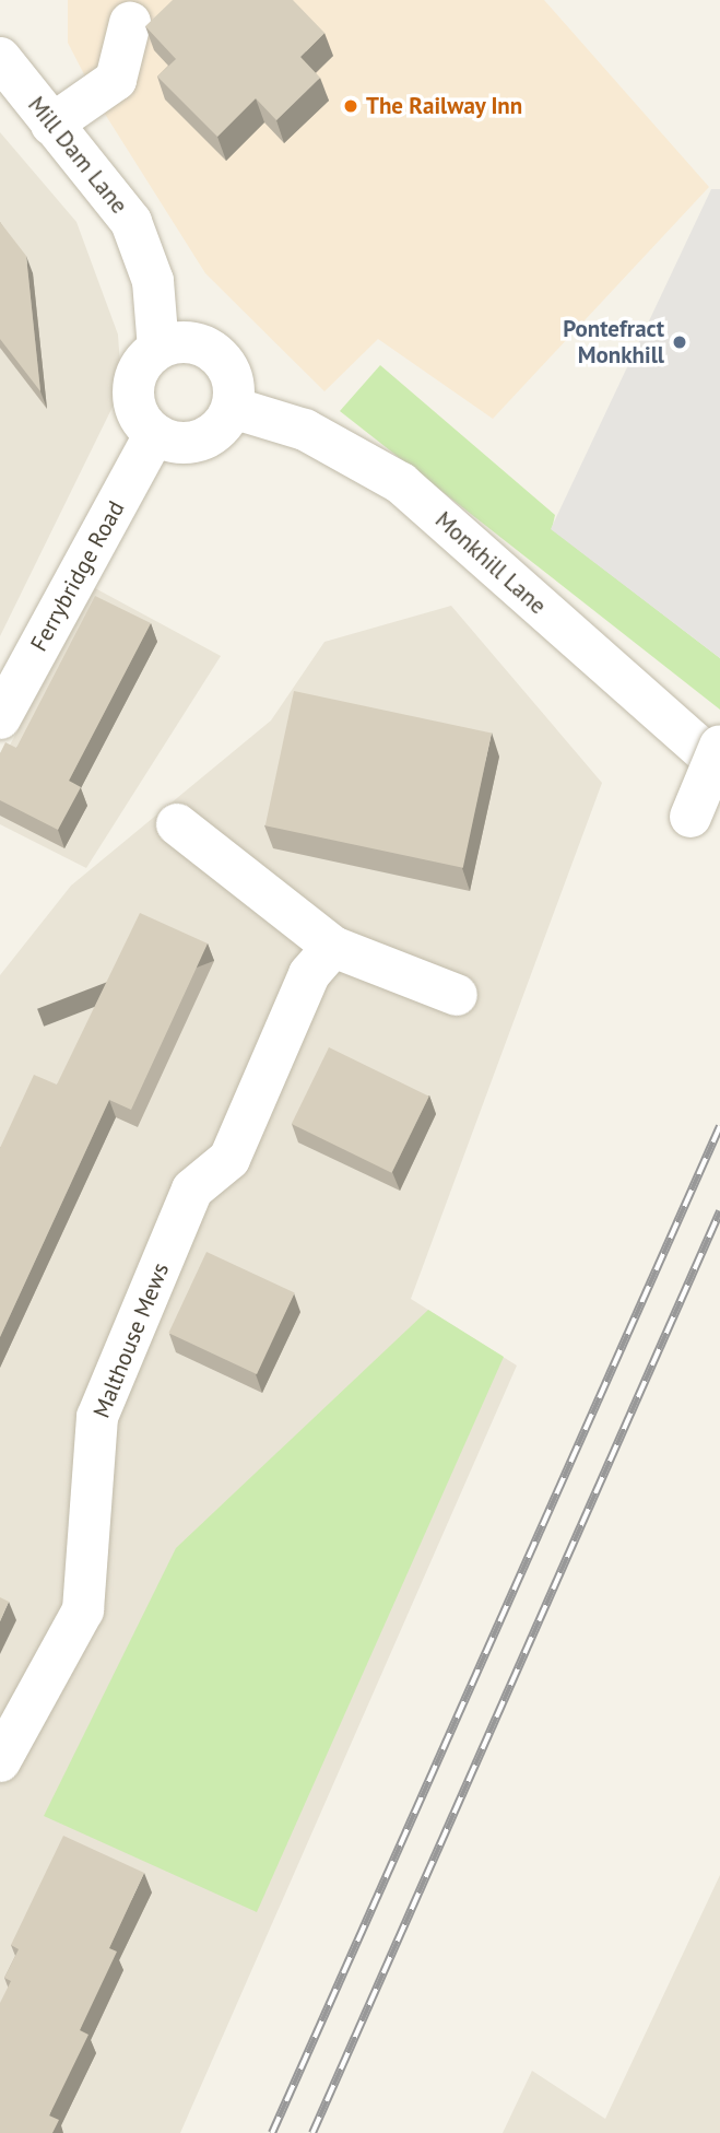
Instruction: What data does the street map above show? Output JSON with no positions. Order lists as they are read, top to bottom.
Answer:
{
  "streets": {
    "street": [
      "Mill Dam Lane",
      "Monkhill Lane",
      "Ferrybridge Road",
      "Malthouse Mews"
    ]
  },
  "crossings": [
    ["Mill Dam Lane", "Monkhill Lane"],
    ["Mill Dam Lane", "Ferrybridge Road"],
    ["Monkhill Lane", "Ferrybridge Road"]
  ],
  "places": ["The Railway Inn", "Pontefract Monkhill"]
}
